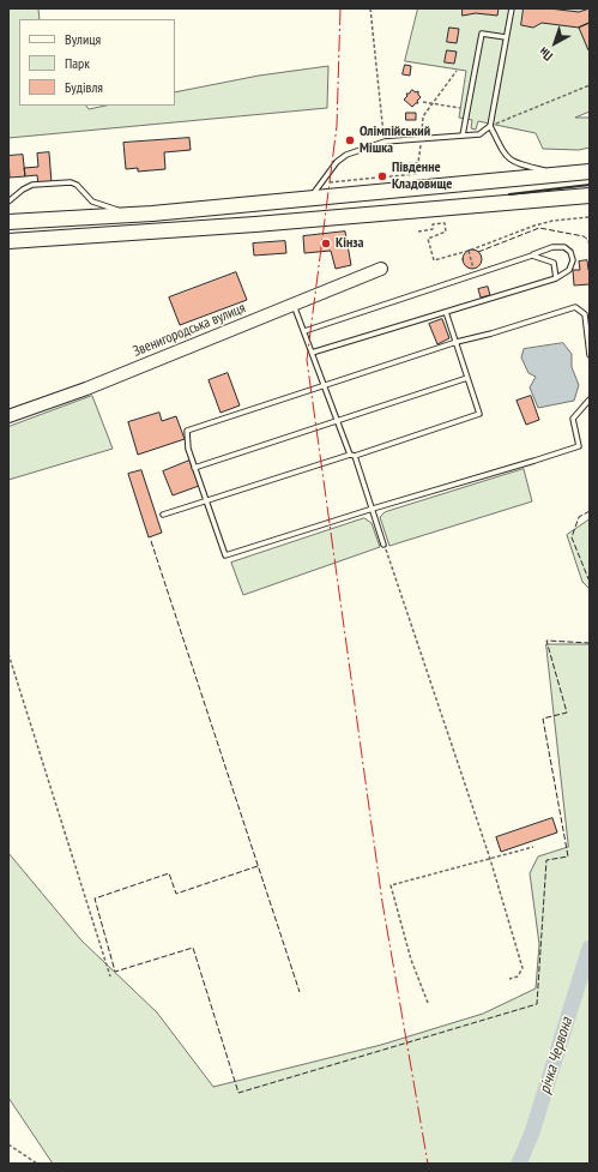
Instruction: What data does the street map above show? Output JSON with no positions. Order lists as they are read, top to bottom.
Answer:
{
  "streets": {
    "street": ["Звенигородська вулиця"]
  },
  "water": ["річка Червона"],
  "places": ["Олімпійський Мішка", "Південне Кладовище", "Кінза"],
  "legend": ["Вулиця", "Парк", "Будівля"],
  "north": "bottom left"
}
